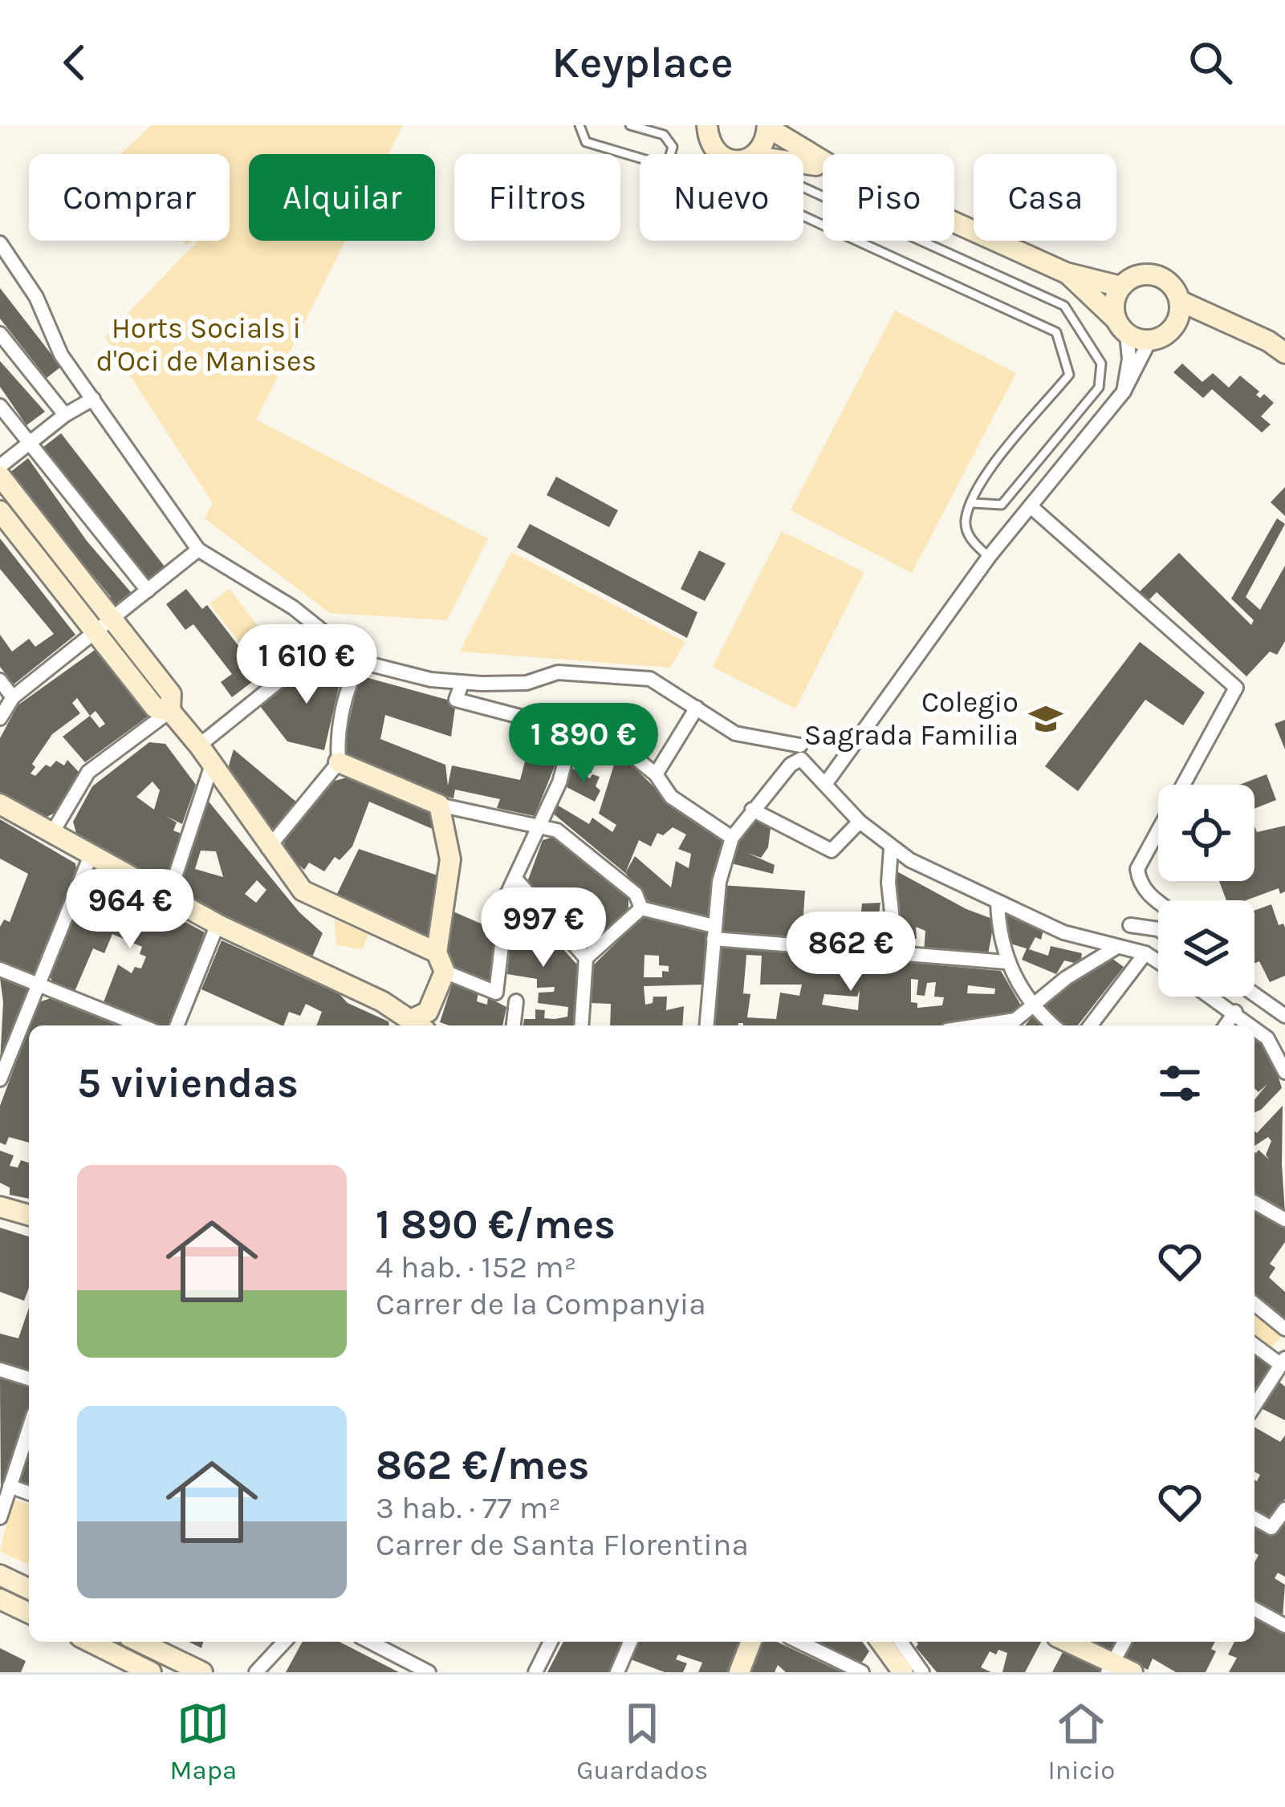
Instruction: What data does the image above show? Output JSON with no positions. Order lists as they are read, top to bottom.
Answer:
{
  "parks": ["Horts Socials i d'Oci de Manises"],
  "places": {
    "school or university": ["Colegio Sagrada Familia"]
  },
  "page": {
    "header": "Keyplace",
    "chip": [
      "Comprar",
      "Alquilar",
      "Filtros",
      "Nuevo",
      "Piso",
      "Casa"
    ],
    "price": [
      "1 610 €",
      "1 890 €",
      "964 €",
      "997 €",
      "862 €"
    ],
    "heading": "5 viviendas",
    "list": [
      {
        "name": "1 890 €/mes",
        "note": "4 hab. · 152 m² · Carrer de la Companyia"
      },
      {
        "name": "862 €/mes",
        "note": "3 hab. · 77 m² · Carrer de Santa Florentina"
      }
    ],
    "tabs": ["Mapa", "Guardados", "Inicio"]
  }
}
